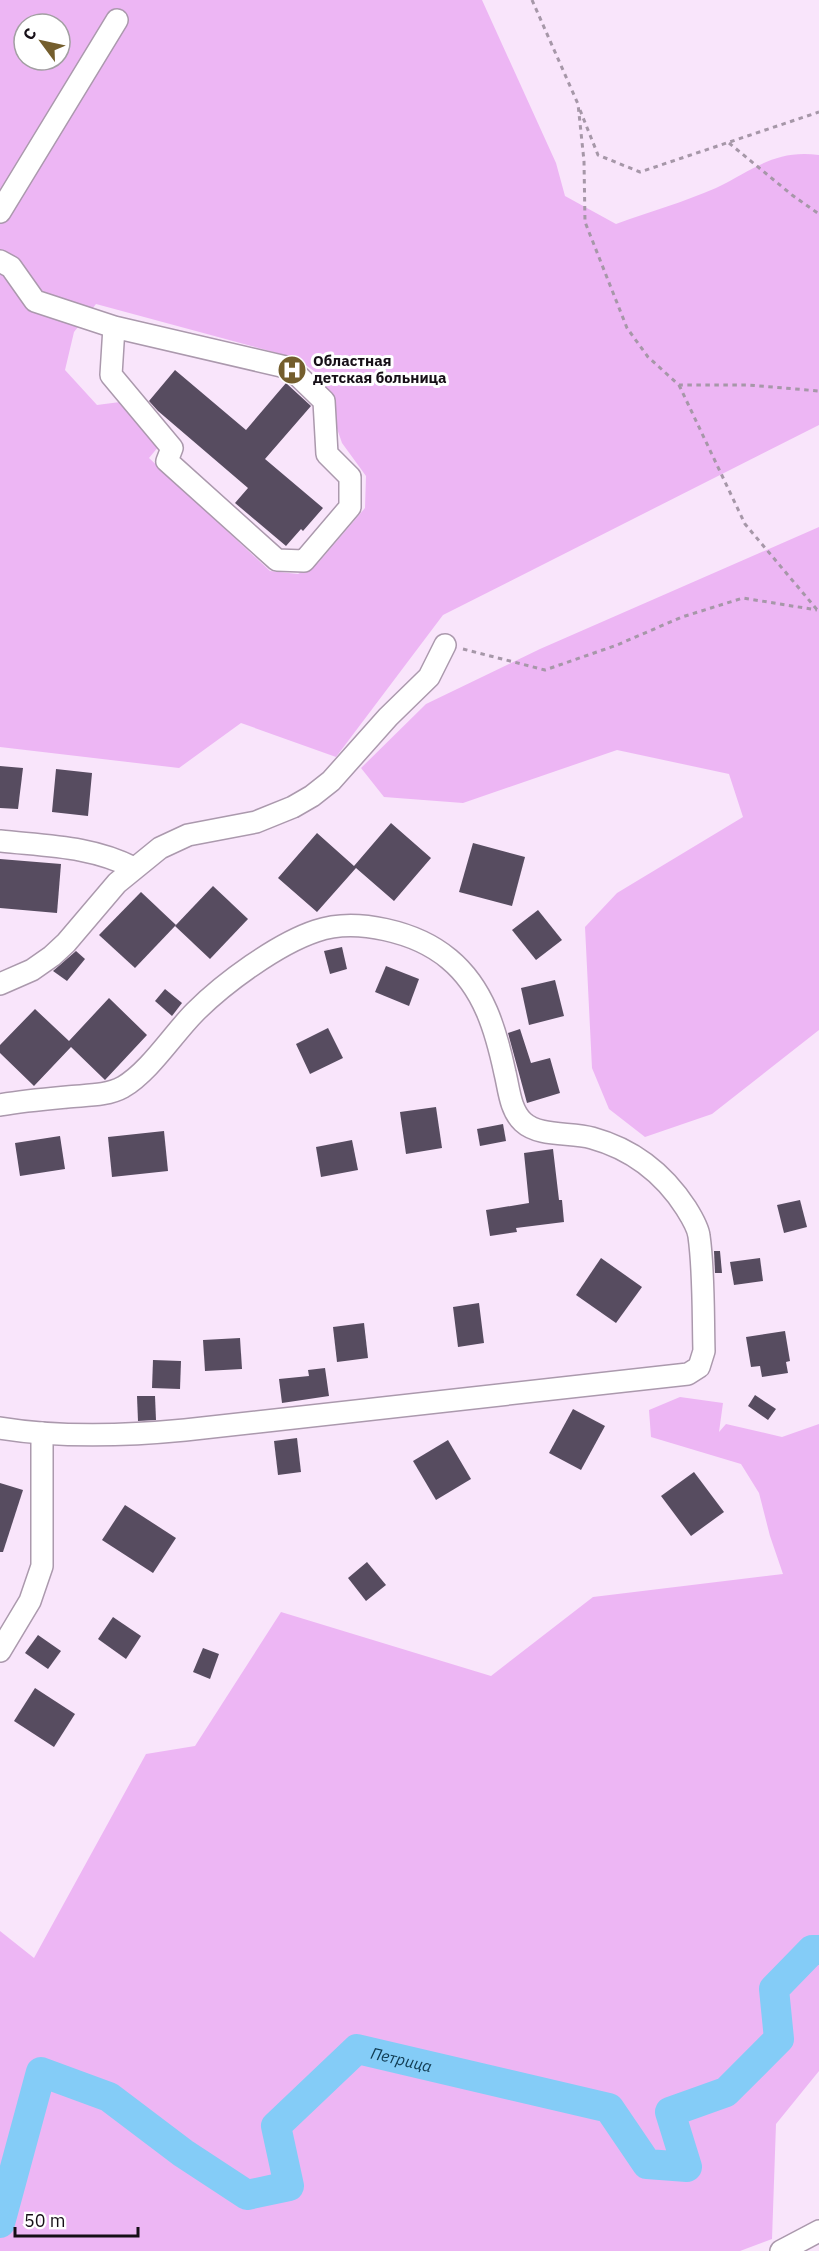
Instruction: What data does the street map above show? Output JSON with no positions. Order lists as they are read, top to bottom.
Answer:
{
  "water": ["Петрица"],
  "places": {
    "hospital": ["Областная детская больница"]
  },
  "scale_bar": "50 m",
  "north": "top left"
}
